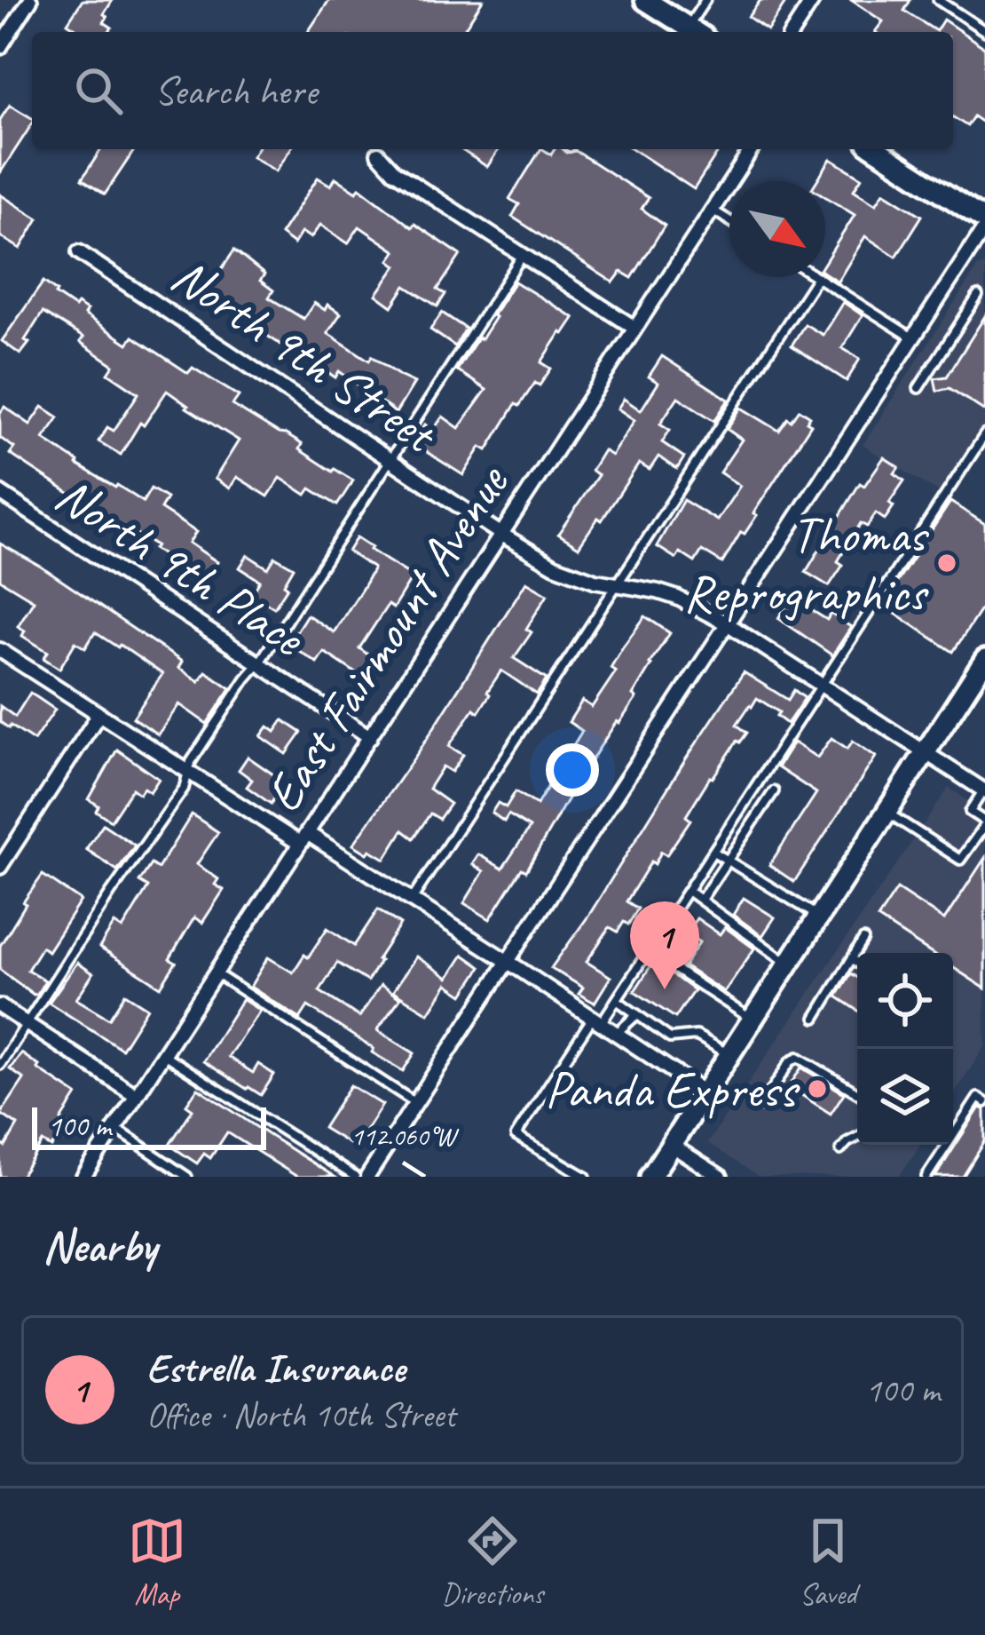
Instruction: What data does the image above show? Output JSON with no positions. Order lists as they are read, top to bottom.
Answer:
{
  "streets": {
    "street": ["North 9th Street", "North 9th Place", "East Fairmount Avenue"]
  },
  "crossings": [
    ["North 9th Street", "East Fairmount Avenue"],
    ["North 9th Place", "East Fairmount Avenue"]
  ],
  "places": ["Thomas Reprographics", "Panda Express"],
  "scale_bar": "100 m",
  "north": "bottom right",
  "page": {
    "search": "Search here",
    "pins": "1",
    "scale": "100 m",
    "heading": "Nearby",
    "list": [
      {
        "mark": "1",
        "name": "Estrella Insurance",
        "note": "Office · North 10th Street",
        "value": "100 m"
      }
    ],
    "nav": ["Map", "Directions", "Saved"]
  },
  "coordinates": ["112.060°W"]
}
